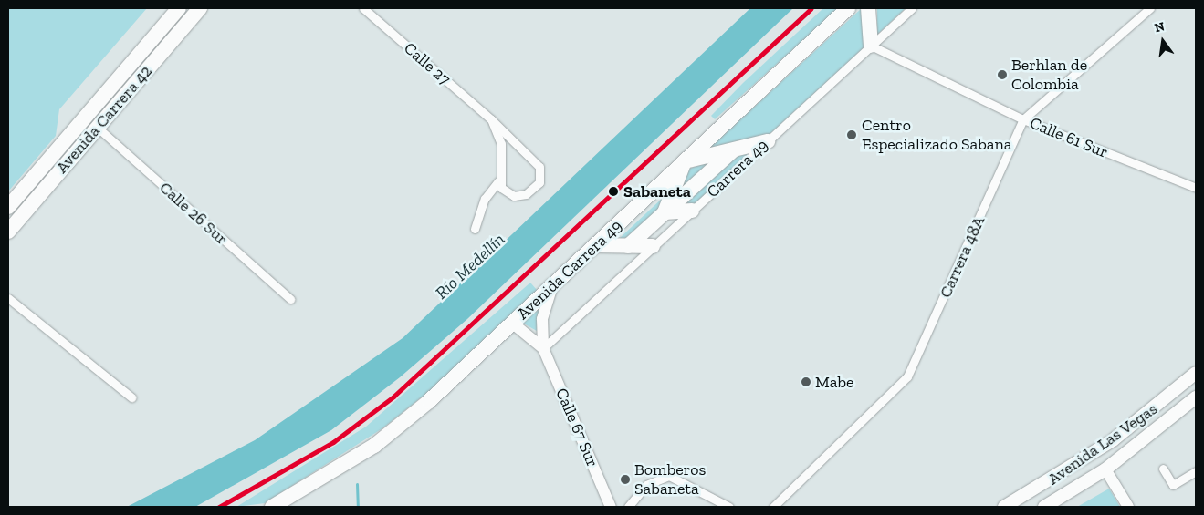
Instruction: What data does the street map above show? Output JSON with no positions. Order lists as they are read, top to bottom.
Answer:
{
  "streets": {
    "highway": ["Avenida Carrera 42", "Avenida Carrera 49"],
    "main road": ["Avenida Las Vegas"],
    "street": [
      "Calle 27",
      "Calle 61 Sur",
      "Carrera 49",
      "Calle 26 Sur",
      "Carrera 48A",
      "Calle 67 Sur"
    ]
  },
  "crossings": [
    ["Avenida Carrera 42", "Calle 26 Sur"],
    ["Calle 61 Sur", "Carrera 49"],
    ["Calle 61 Sur", "Carrera 48A"],
    ["Carrera 49", "Calle 67 Sur"],
    ["Avenida Carrera 49", "Calle 67 Sur"]
  ],
  "water": ["Río Medellín"],
  "places": [
    "Berhlan de Colombia",
    "Centro Especializado Sabana",
    "Sabaneta",
    "Mabe",
    "Bomberos Sabaneta"
  ],
  "north": "top"
}
